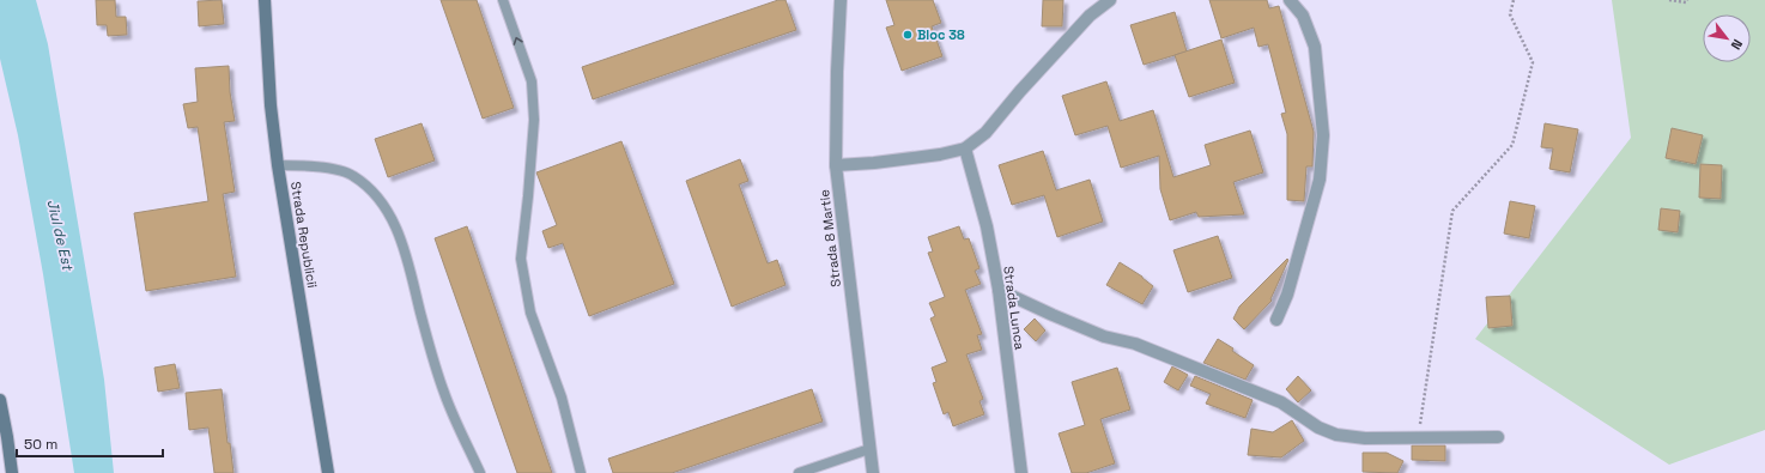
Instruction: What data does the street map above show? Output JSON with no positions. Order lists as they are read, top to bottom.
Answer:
{
  "streets": {
    "main road": ["Strada Republicii"],
    "street": ["Strada 8 Martie", "Strada Lunca"]
  },
  "water": ["Jiul de Est"],
  "places": ["Bloc 38"],
  "scale_bar": "50 m",
  "north": "bottom right"
}
